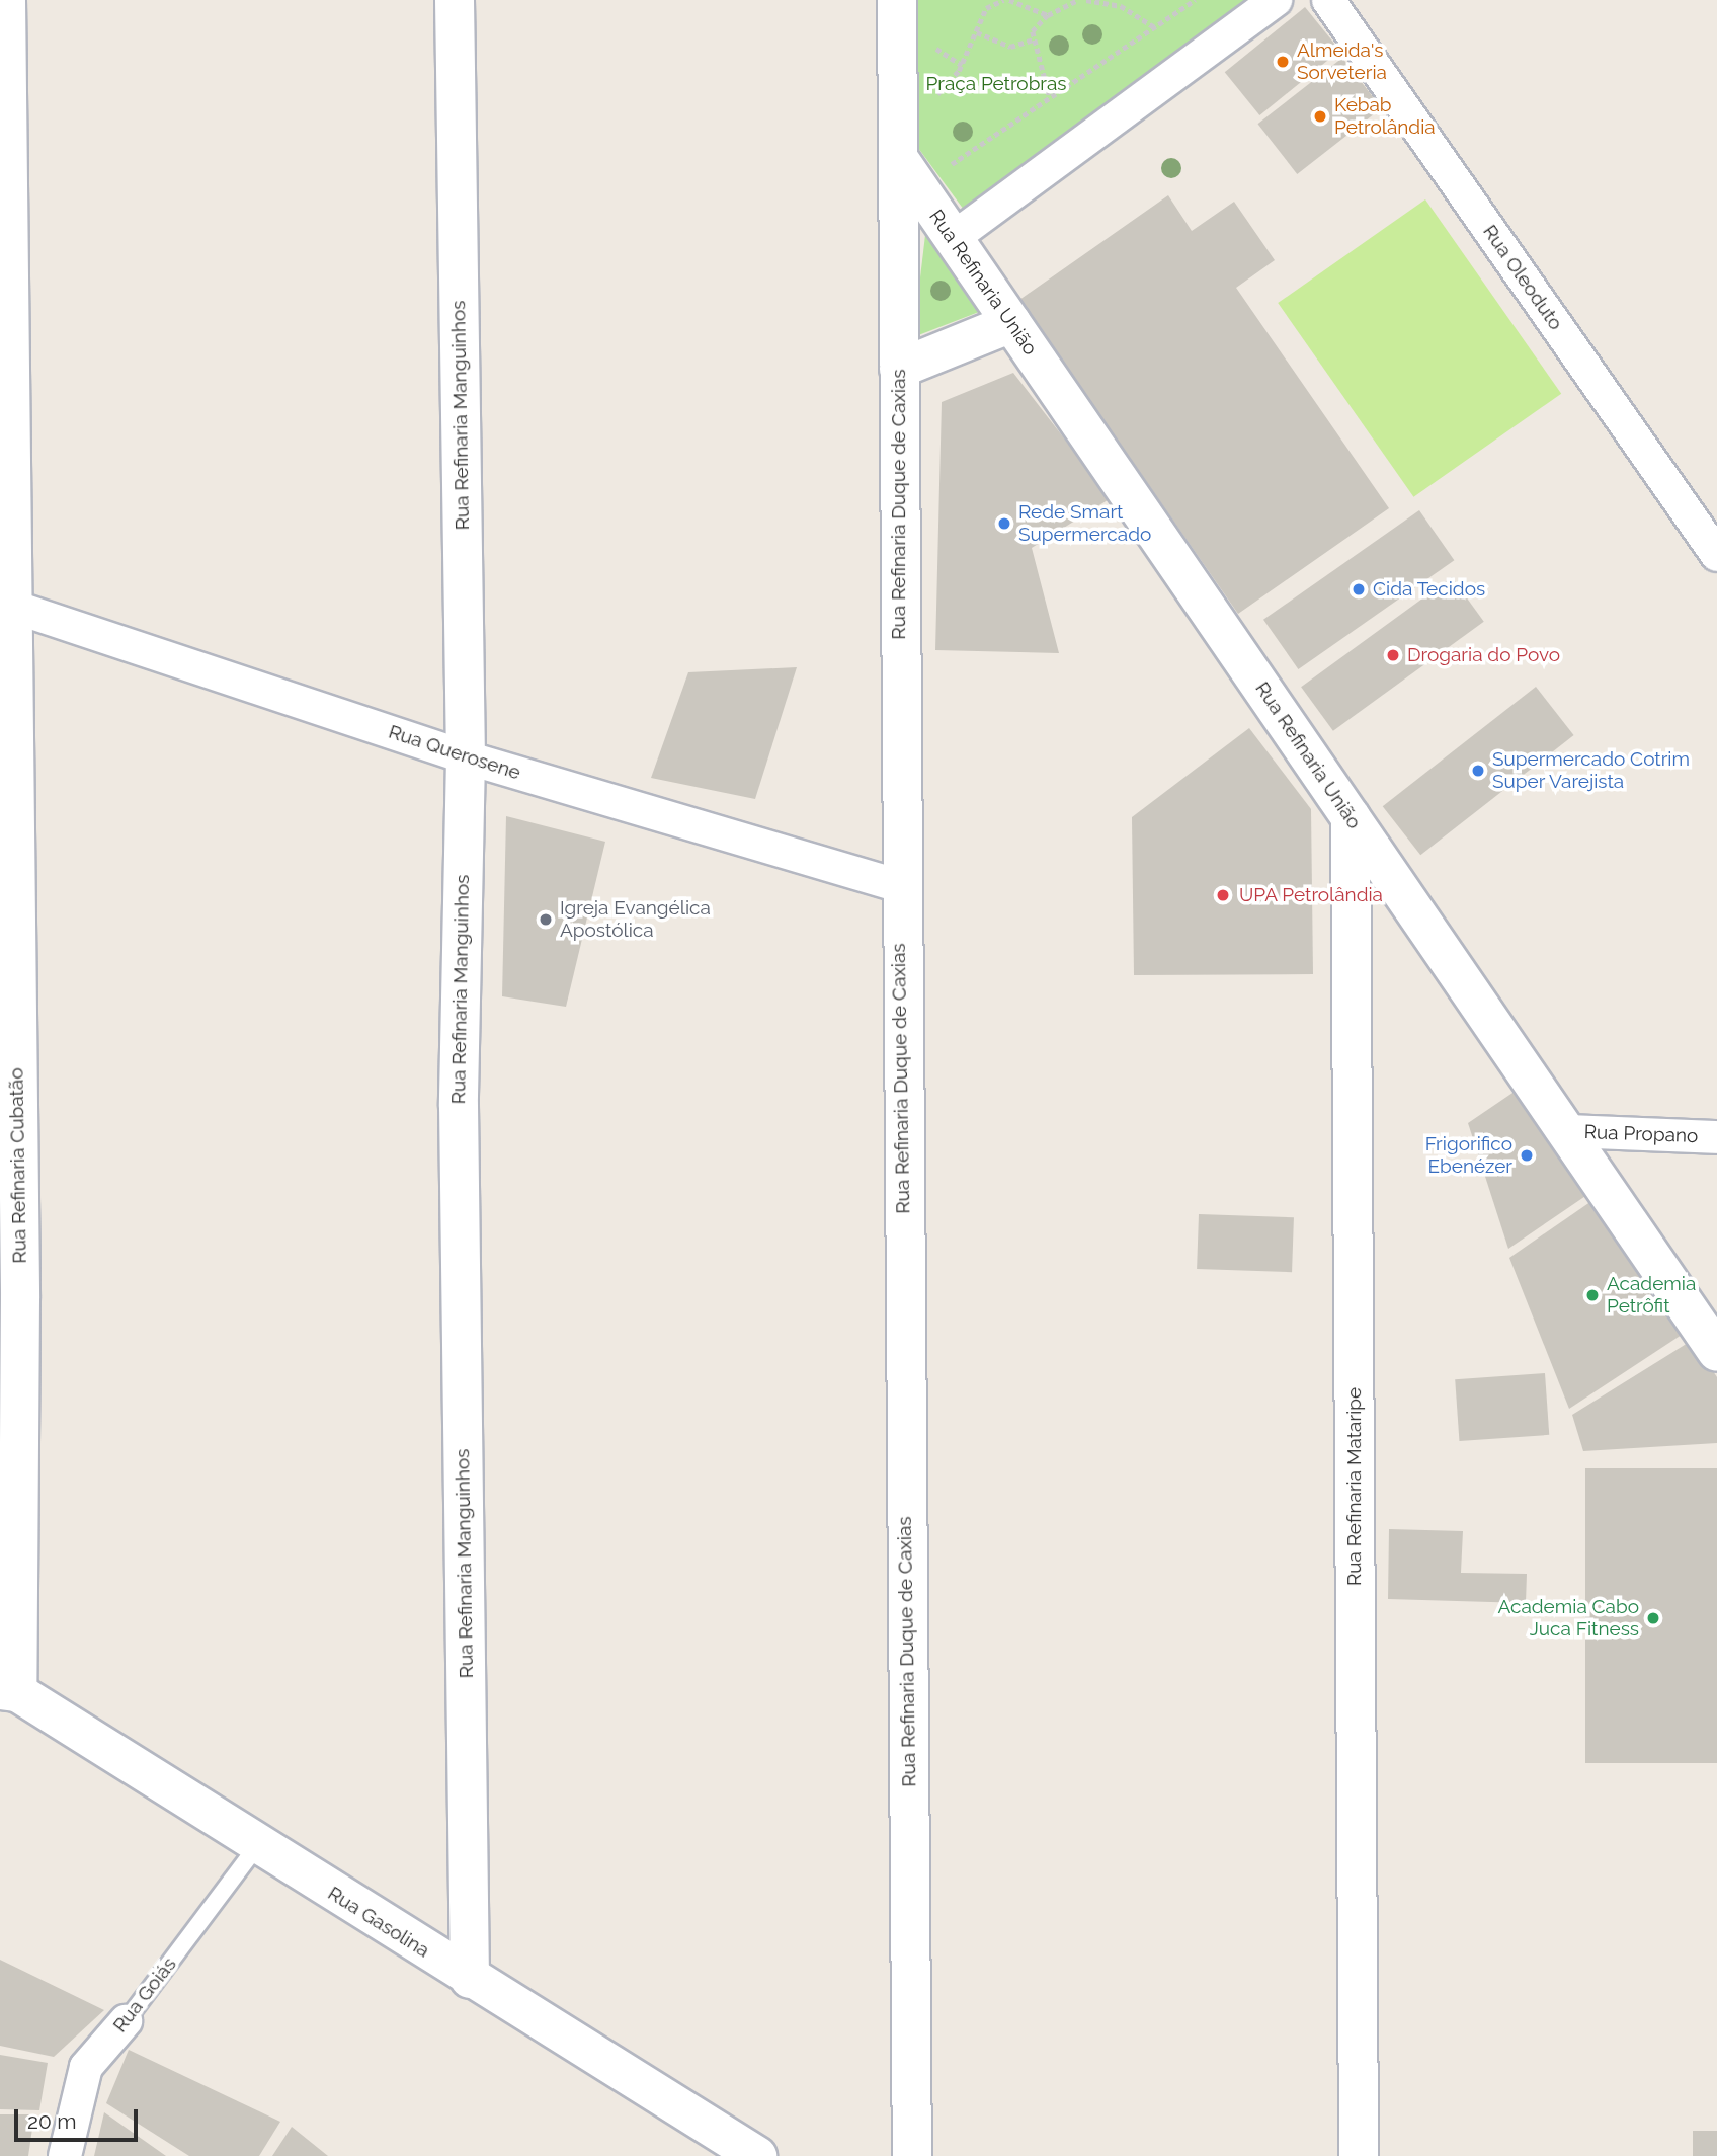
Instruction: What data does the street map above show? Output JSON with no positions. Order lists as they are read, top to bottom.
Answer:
{
  "streets": {
    "street": [
      "Rua Oleoduto",
      "Rua Refinaria União",
      "Rua Refinaria Manguinhos",
      "Rua Refinaria Duque de Caxias",
      "Rua Querosene",
      "Rua Propano",
      "Rua Refinaria Cubatão",
      "Rua Refinaria Mataripe",
      "Rua Gasolina",
      "Rua Goiás"
    ]
  },
  "crossings": [
    ["Rua Refinaria União", "Rua Refinaria Duque de Caxias"],
    ["Rua Refinaria União", "Rua Propano"],
    ["Rua Refinaria União", "Rua Refinaria Mataripe"],
    ["Rua Refinaria Manguinhos", "Rua Querosene"],
    ["Rua Refinaria Manguinhos", "Rua Gasolina"],
    ["Rua Refinaria Duque de Caxias", "Rua Querosene"],
    ["Rua Querosene", "Rua Refinaria Cubatão"],
    ["Rua Refinaria Cubatão", "Rua Gasolina"],
    ["Rua Gasolina", "Rua Goiás"]
  ],
  "parks": ["Praça Petrobras"],
  "places": [
    "Almeida's Sorveteria",
    "Kebab Petrolândia",
    "Rede Smart Supermercado",
    "Cida Tecidos",
    "Drogaria do Povo",
    "Supermercado Cotrim Super Varejista",
    "UPA Petrolândia",
    "Igreja Evangélica Apostólica",
    "Frigorifico Ebenézer",
    "Academia Petrôfit",
    "Academia Cabo Juca Fitness"
  ],
  "scale_bar": "20 m"
}
